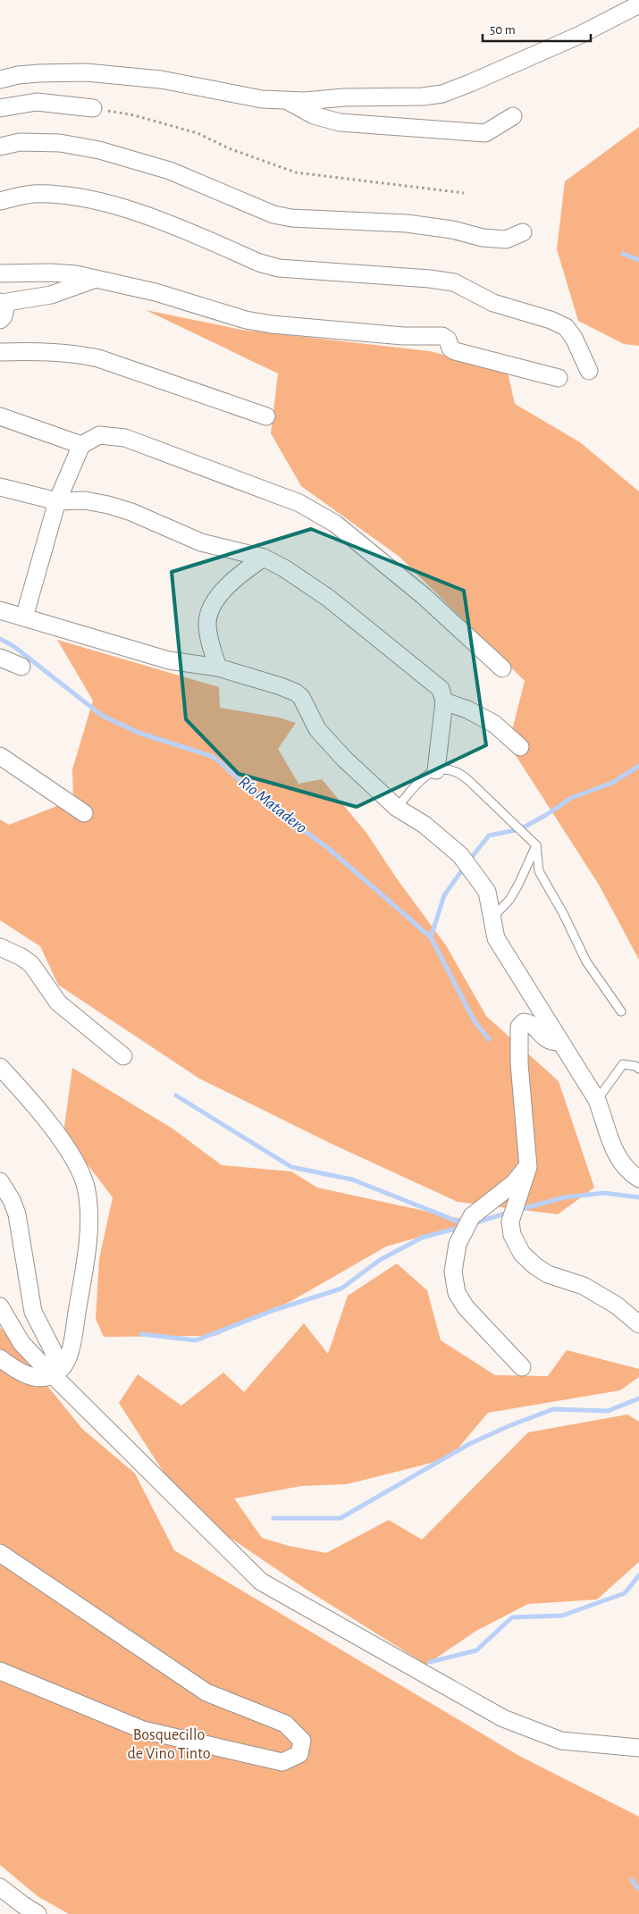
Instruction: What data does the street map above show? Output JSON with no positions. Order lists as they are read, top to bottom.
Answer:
{
  "water": ["Río Matadero"],
  "parks": ["Bosquecillo de Vino Tinto"],
  "scale_bar": "50 m"
}
